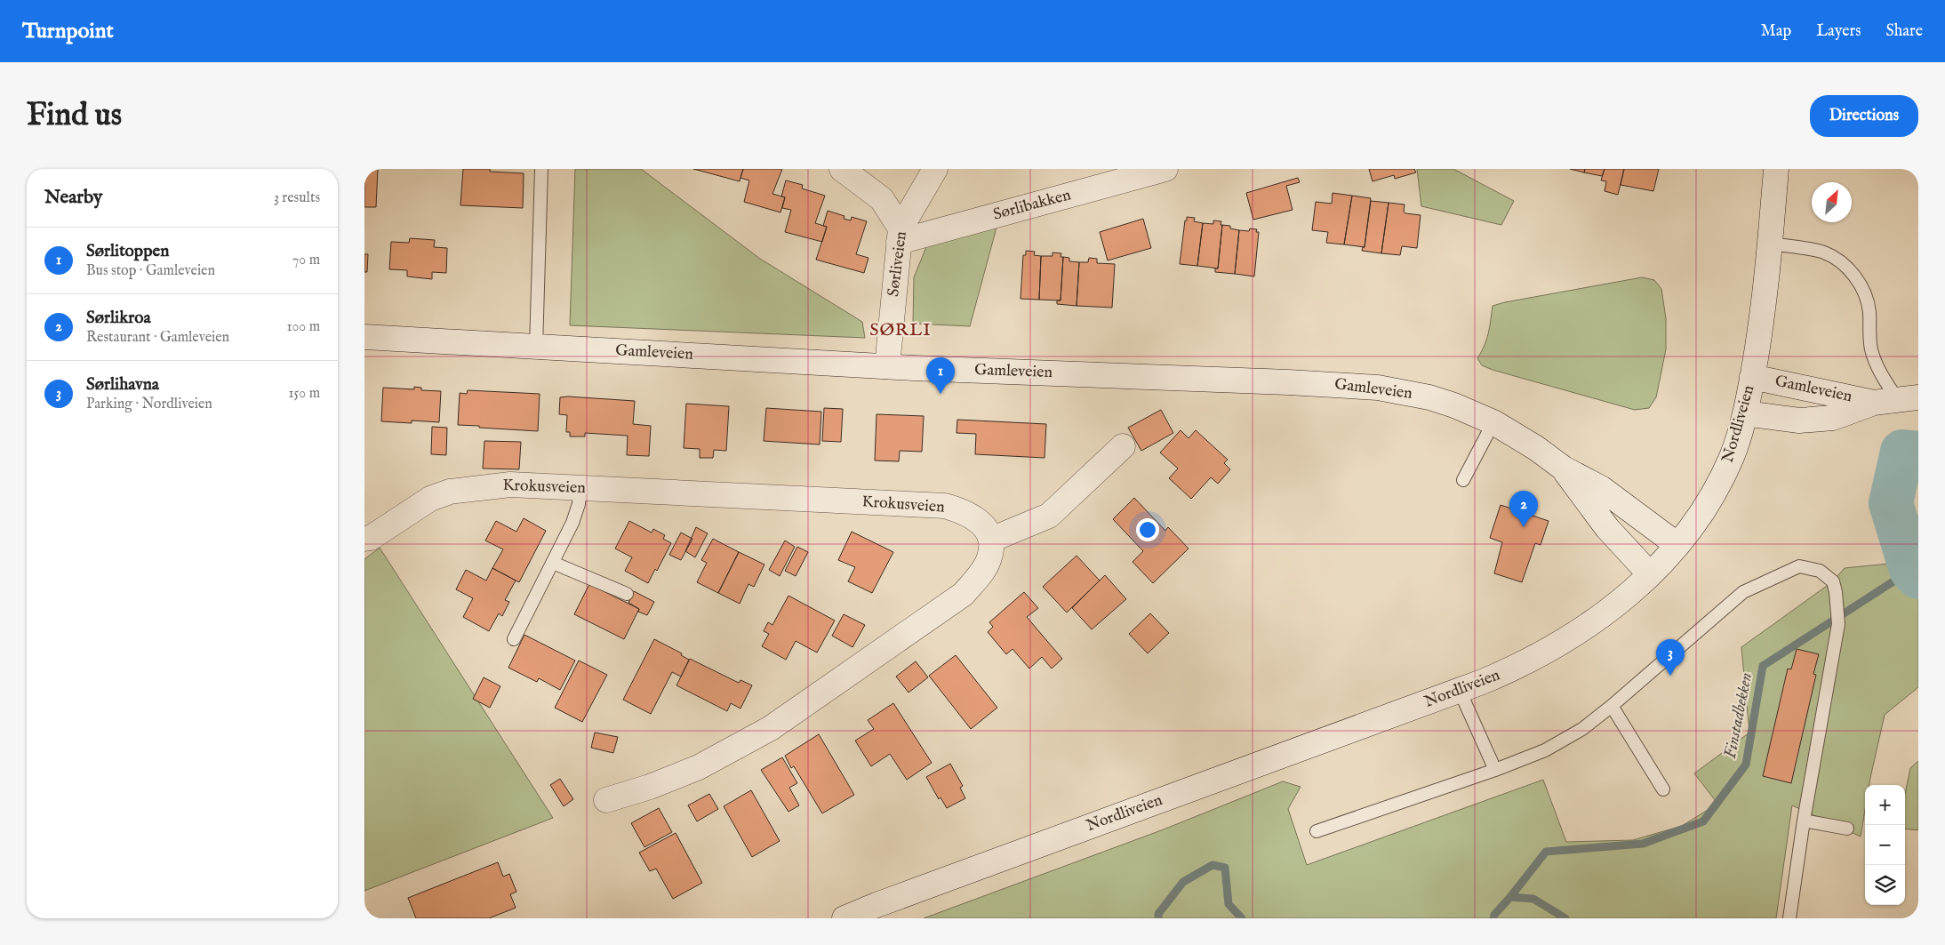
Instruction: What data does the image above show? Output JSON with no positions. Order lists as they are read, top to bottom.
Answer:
{
  "streets": {
    "street": [
      "Sørlibakken",
      "Sørliveien",
      "Gamleveien",
      "Nordliveien",
      "Krokusveien"
    ]
  },
  "crossings": [
    ["Sørlibakken", "Sørliveien"],
    ["Sørliveien", "Gamleveien"],
    ["Gamleveien", "Nordliveien"]
  ],
  "districts": ["SØRLI"],
  "water": ["Finstadbekken"],
  "north": "top right",
  "page": {
    "header": "Turnpoint",
    "nav": ["Map", "Layers", "Share"],
    "buttons": "Directions",
    "title": "Find us",
    "heading": ["Nearby", "3 results"],
    "list": [
      {
        "mark": "1",
        "name": "Sørlitoppen",
        "note": "Bus stop · Gamleveien",
        "value": "70 m"
      },
      {
        "mark": "2",
        "name": "Sørlikroa",
        "note": "Restaurant · Gamleveien",
        "value": "100 m"
      },
      {
        "mark": "3",
        "name": "Sørlihavna",
        "note": "Parking · Nordliveien",
        "value": "150 m"
      }
    ],
    "pins": ["1", "2", "3"],
    "map_buttons": ["+", "−"]
  }
}
